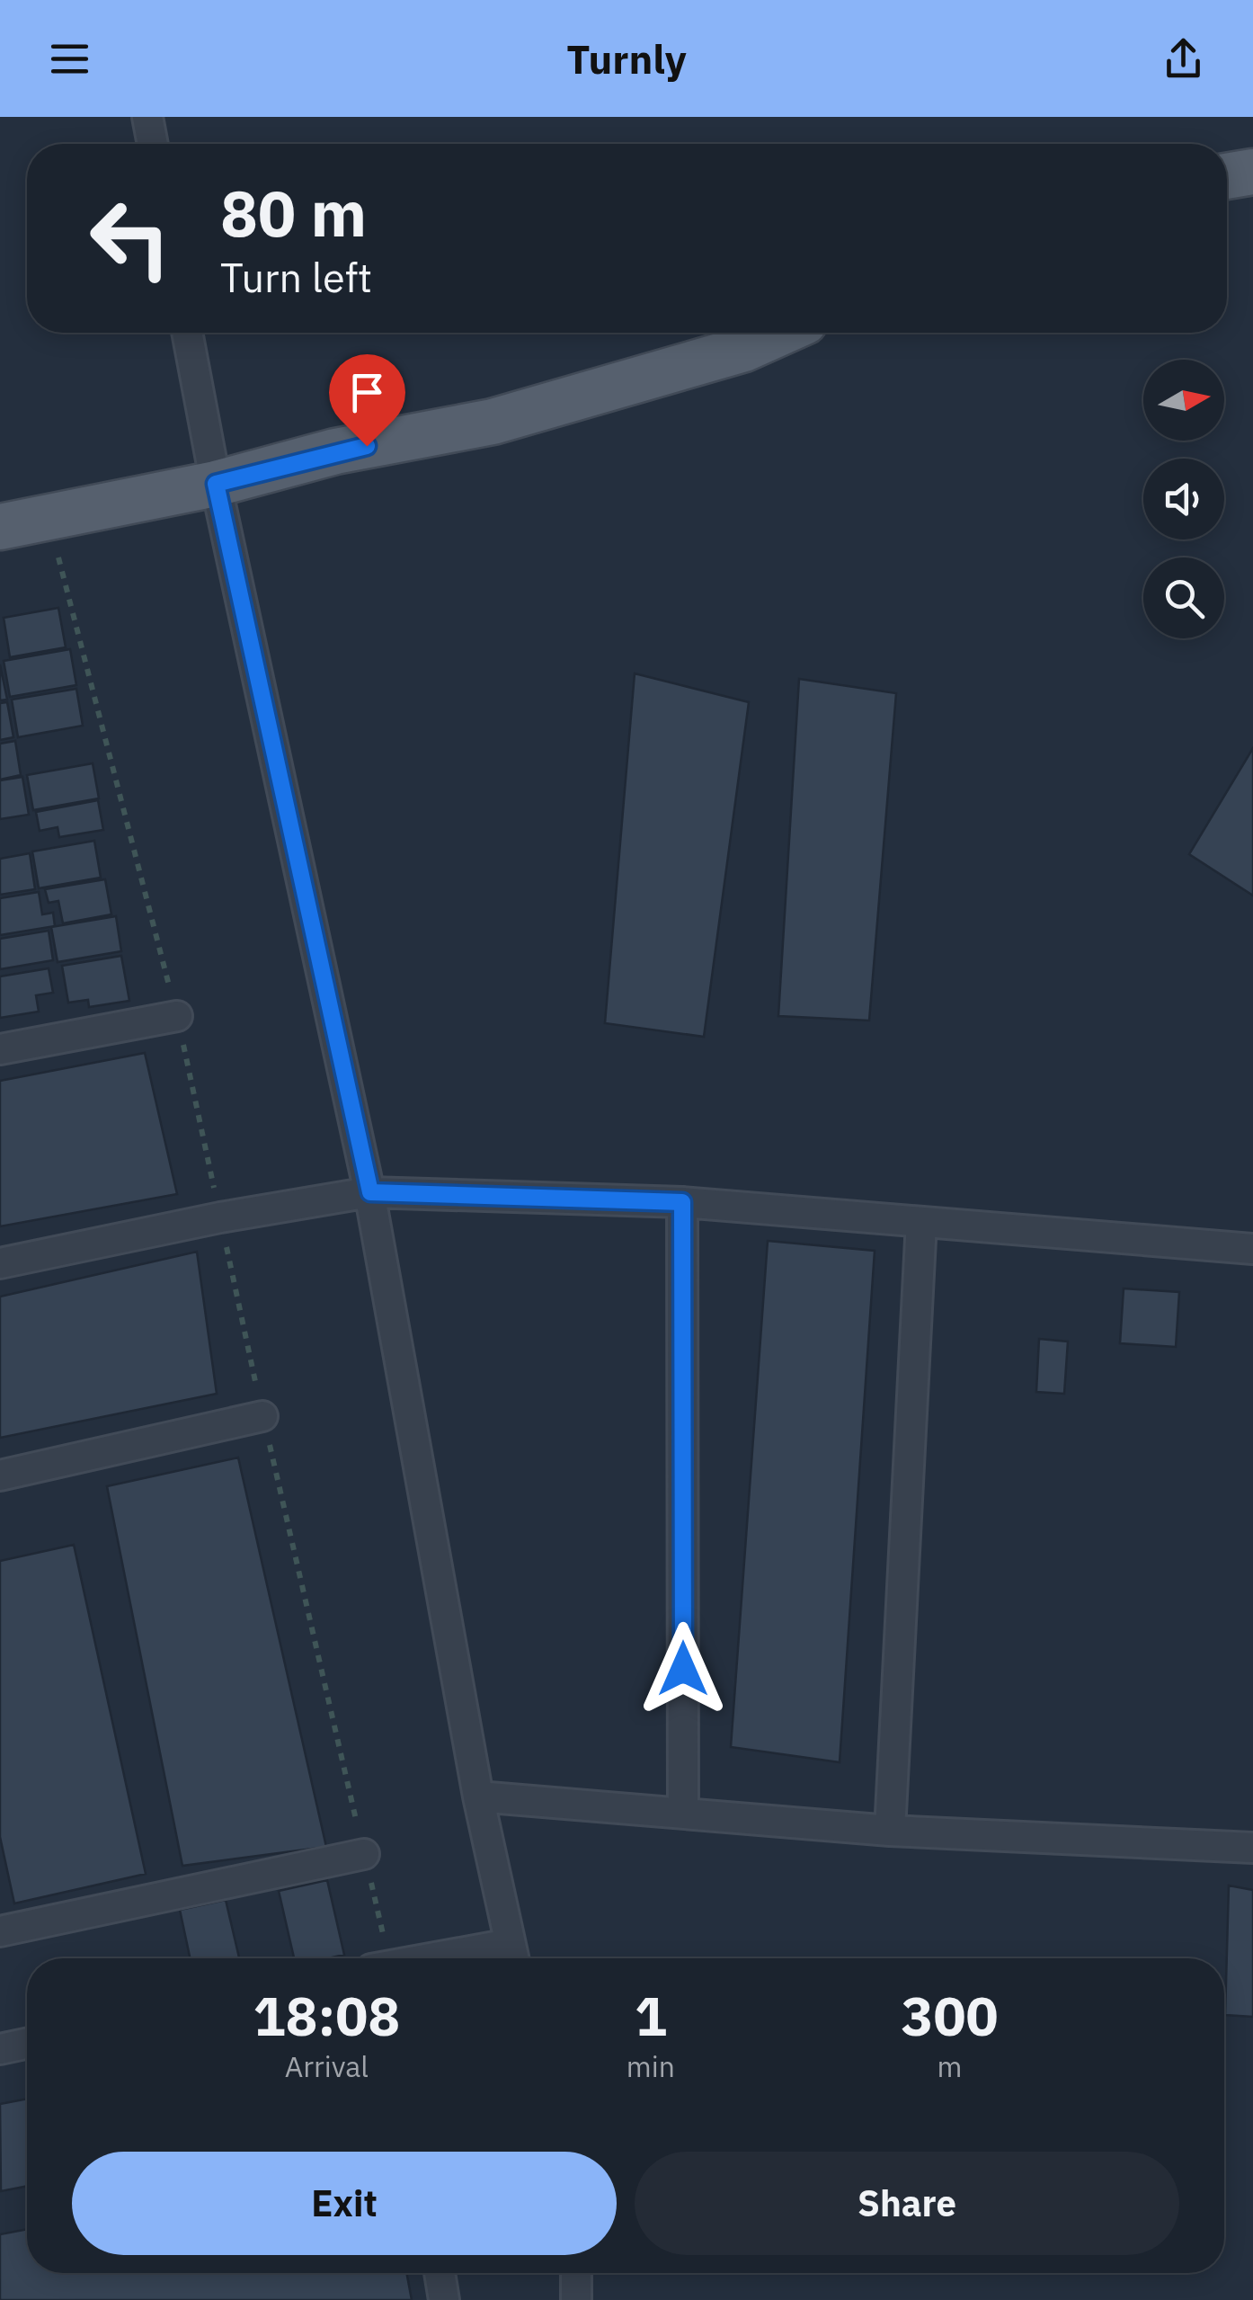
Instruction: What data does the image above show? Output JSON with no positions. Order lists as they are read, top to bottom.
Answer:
{
  "north": "right",
  "page": {
    "header": "Turnly",
    "turn": ["80 m", "Turn left"],
    "eta": [
      "18:08",
      "Arrival",
      "1",
      "min",
      "300",
      "m"
    ],
    "buttons": ["Exit", "Share"]
  }
}
